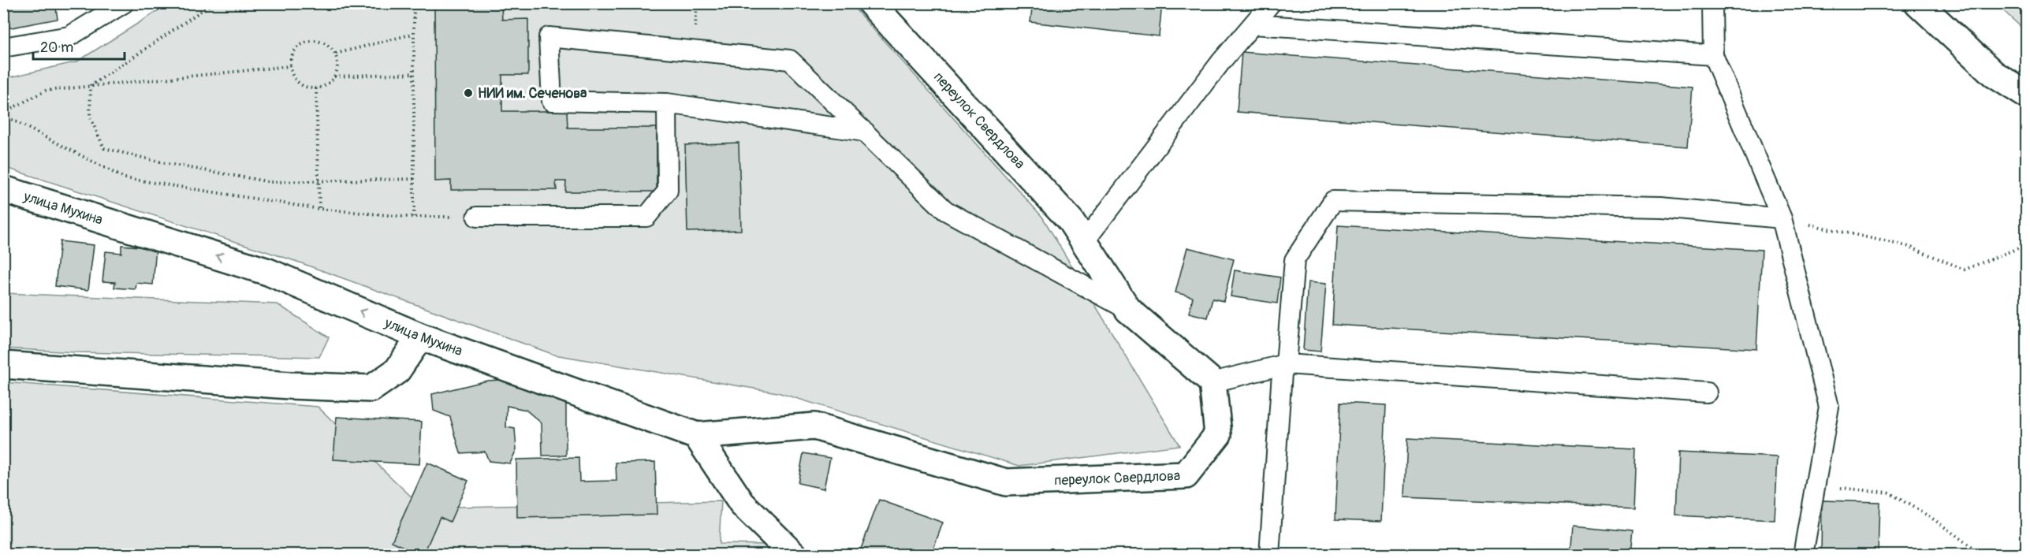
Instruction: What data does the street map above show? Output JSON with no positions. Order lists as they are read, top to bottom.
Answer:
{
  "streets": {
    "street": ["переулок Свердлова", "улица Мухина"]
  },
  "crossings": [
    ["переулок Свердлова", "улица Мухина"]
  ],
  "one_way": ["улица Мухина"],
  "places": ["НИИ им. Сеченова"],
  "scale_bar": "20 m"
}
